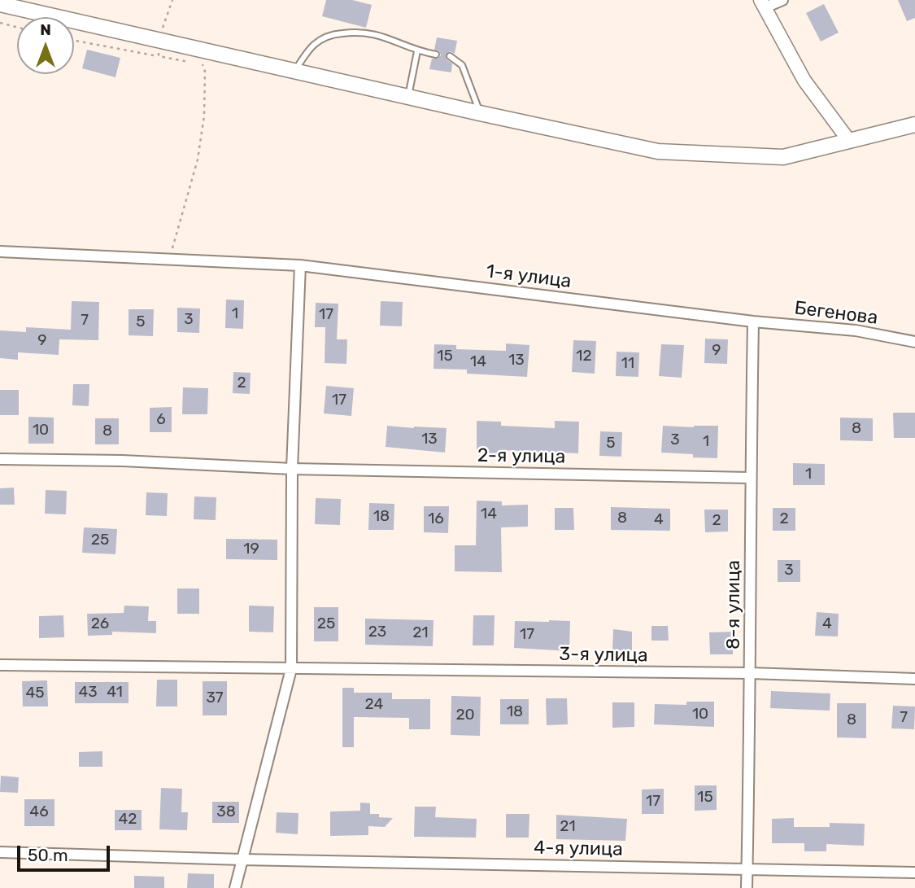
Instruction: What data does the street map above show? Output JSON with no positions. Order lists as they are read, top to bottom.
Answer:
{
  "streets": {
    "street": [
      "1-я улица",
      "Бегенова",
      "2-я улица",
      "8-я улица",
      "3-я улица",
      "4-я улица"
    ]
  },
  "crossings": [
    ["1-я улица", "Бегенова"],
    ["1-я улица", "8-я улица"],
    ["Бегенова", "8-я улица"],
    ["2-я улица", "8-я улица"],
    ["8-я улица", "3-я улица"],
    ["8-я улица", "4-я улица"]
  ],
  "house_numbers": [
    "1",
    "17",
    "3",
    "7",
    "5",
    "9",
    "9",
    "15",
    "12",
    "13",
    "14",
    "11",
    "2",
    "17",
    "6",
    "8",
    "10",
    "8",
    "13",
    "3",
    "1",
    "5",
    "1",
    "14",
    "18",
    "8",
    "16",
    "2",
    "4",
    "2",
    "25",
    "19",
    "3",
    "26",
    "25",
    "4",
    "23",
    "21",
    "17",
    "43",
    "41",
    "45",
    "37",
    "24",
    "18",
    "10",
    "20",
    "7",
    "8",
    "15",
    "17",
    "46",
    "38",
    "42",
    "21"
  ],
  "scale_bar": "50 m",
  "north": "top"
}
